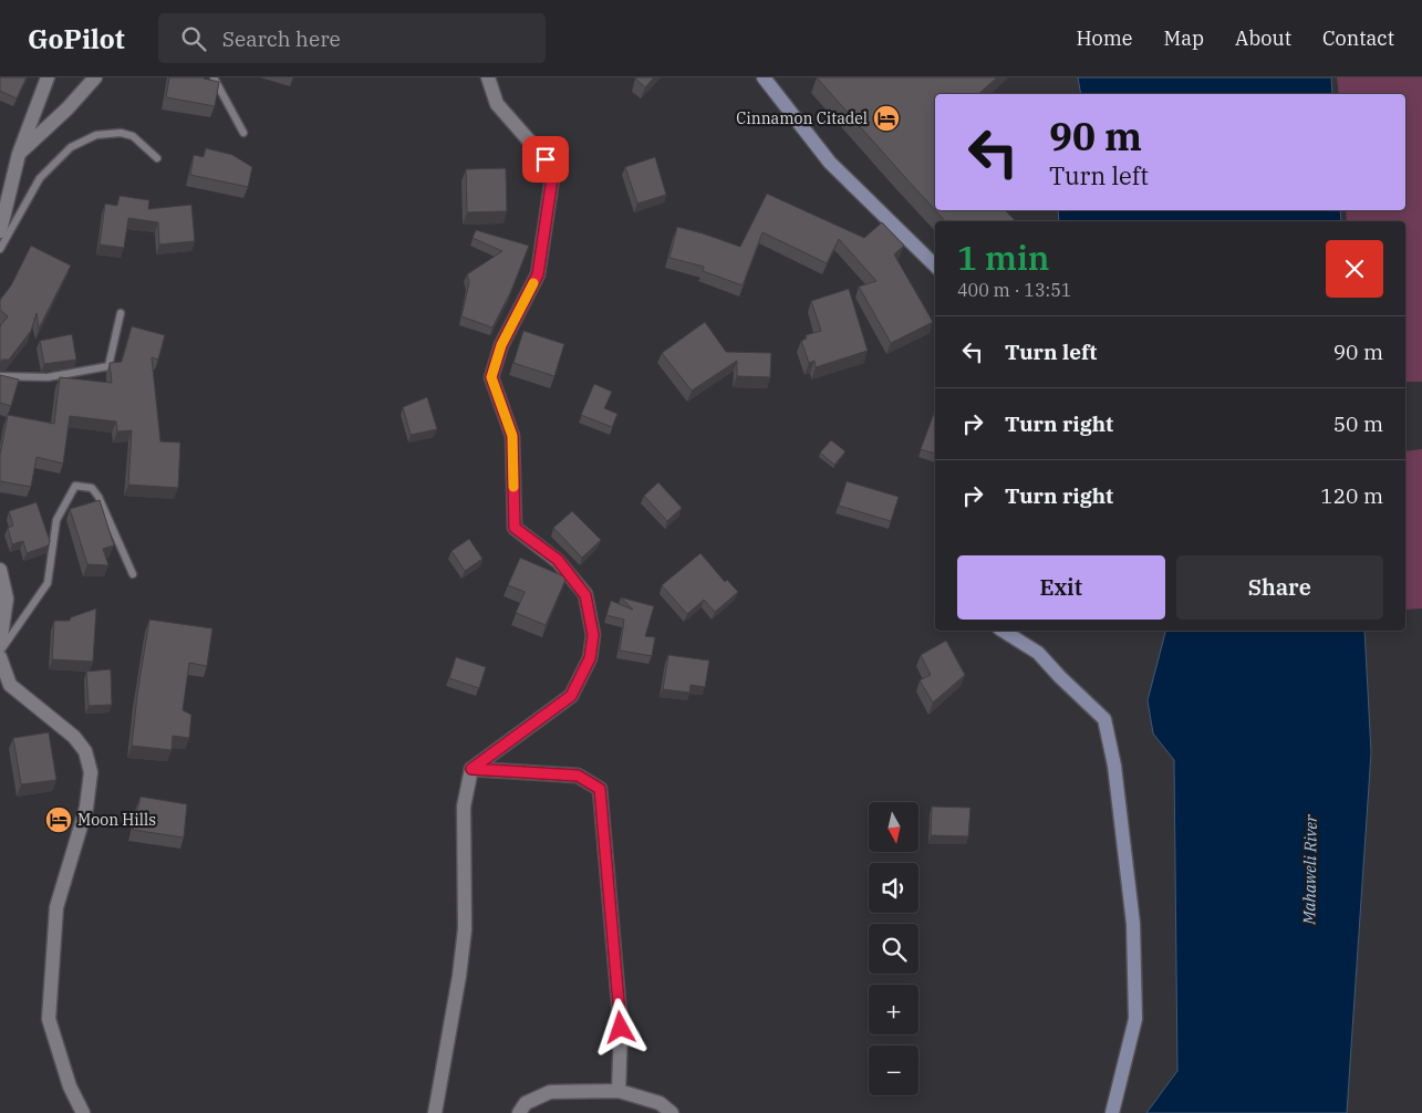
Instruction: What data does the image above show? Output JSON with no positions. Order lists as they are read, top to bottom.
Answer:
{
  "water": ["Mahaweli River"],
  "places": {
    "hotel": ["Cinnamon Citadel", "Moon Hills"]
  },
  "north": "bottom",
  "page": {
    "header": "GoPilot",
    "search": "Search here",
    "nav": [
      "Home",
      "Map",
      "About",
      "Contact"
    ],
    "turn": ["90 m", "Turn left"],
    "heading": ["1 min", "400 m · 13:51"],
    "list": [
      {
        "name": "Turn left",
        "value": "90 m"
      },
      {
        "name": "Turn right",
        "value": "50 m"
      },
      {
        "name": "Turn right",
        "value": "120 m"
      }
    ],
    "buttons": ["Exit", "Share"],
    "map_buttons": ["+", "−"]
  }
}
